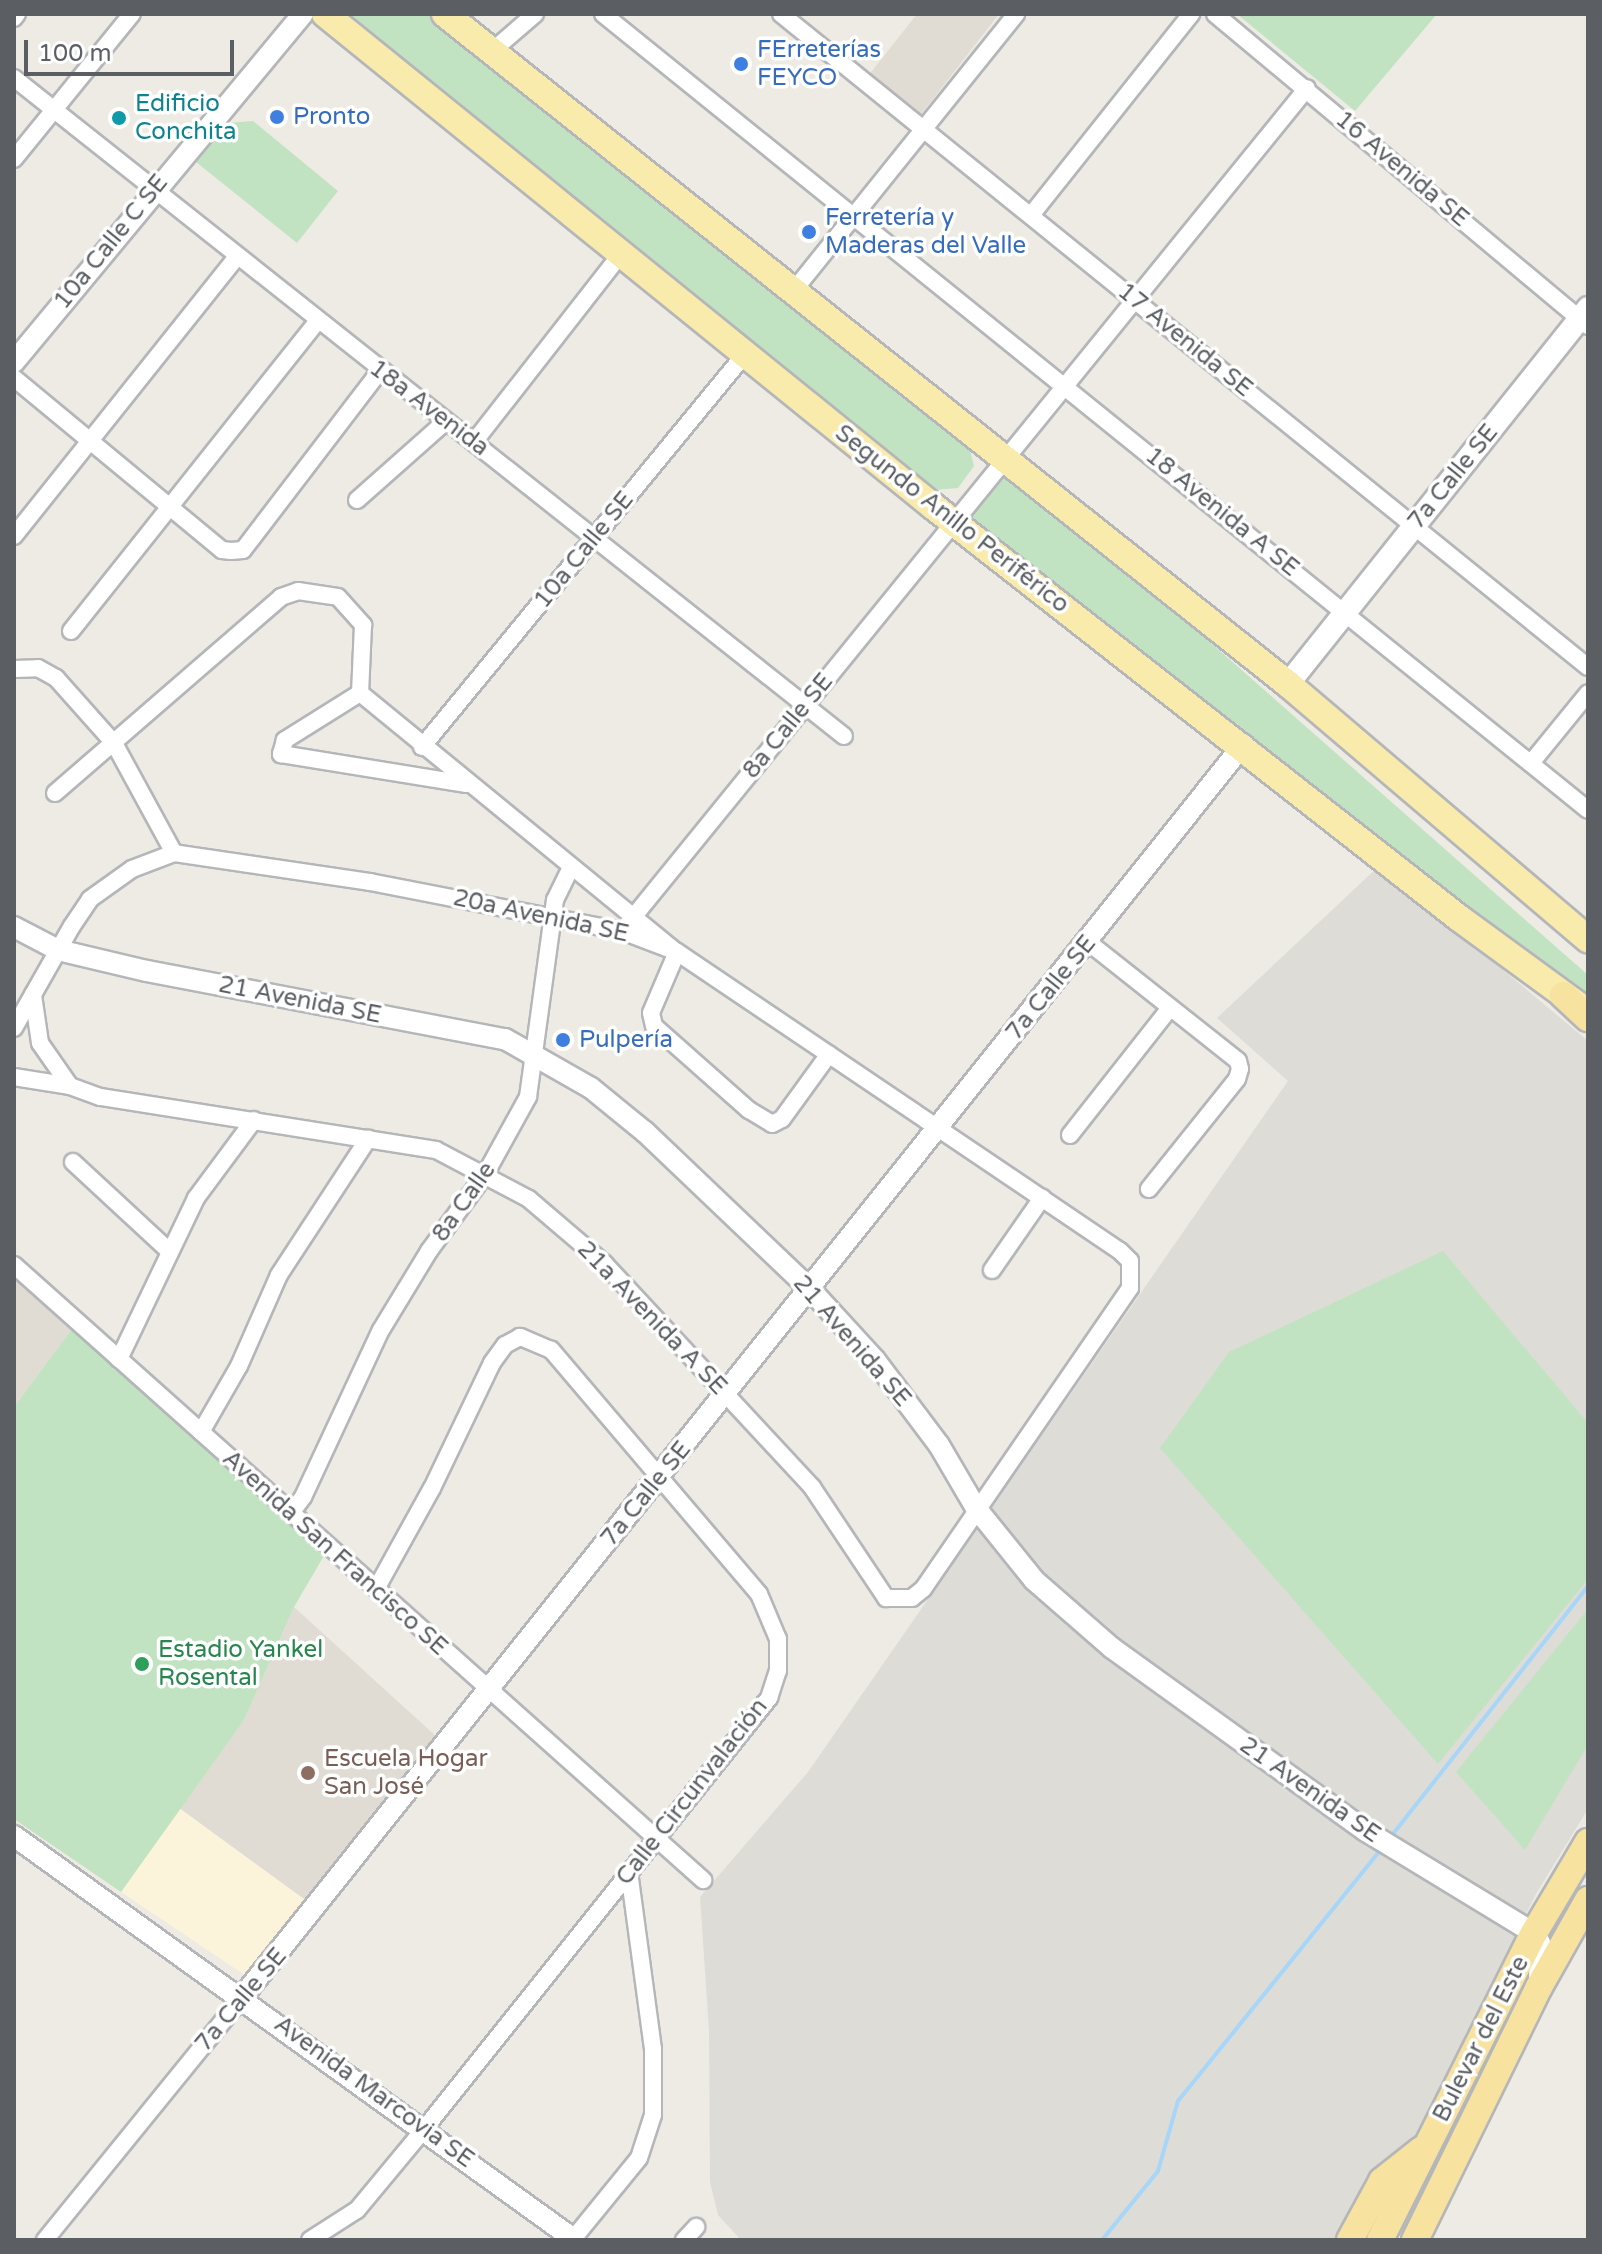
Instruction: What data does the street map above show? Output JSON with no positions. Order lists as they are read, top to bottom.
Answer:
{
  "streets": {
    "highway": ["Bulevar del Este"],
    "main road": ["7a Calle SE", "Segundo Anillo Periférico"],
    "street": [
      "16 Avenida SE",
      "10a Calle C SE",
      "17 Avenida SE",
      "18a Avenida",
      "18 Avenida A SE",
      "10a Calle SE",
      "8a Calle SE",
      "20a Avenida SE",
      "21 Avenida SE",
      "8a Calle",
      "21a Avenida A SE",
      "Avenida San Francisco SE",
      "Calle Circunvalación",
      "Avenida Marcovia SE"
    ]
  },
  "crossings": [
    ["16 Avenida SE", "7a Calle SE"],
    ["10a Calle C SE", "18a Avenida"],
    ["17 Avenida SE", "7a Calle SE"],
    ["18a Avenida", "10a Calle SE"],
    ["18a Avenida", "8a Calle SE"],
    ["7a Calle SE", "18 Avenida A SE"],
    ["7a Calle SE", "Segundo Anillo Periférico"],
    ["7a Calle SE", "20a Avenida SE"],
    ["7a Calle SE", "21 Avenida SE"],
    ["7a Calle SE", "21a Avenida A SE"],
    ["7a Calle SE", "Avenida San Francisco SE"],
    ["7a Calle SE", "Calle Circunvalación"],
    ["7a Calle SE", "Avenida Marcovia SE"],
    ["Segundo Anillo Periférico", "10a Calle SE"],
    ["Segundo Anillo Periférico", "8a Calle SE"],
    ["8a Calle SE", "20a Avenida SE"],
    ["20a Avenida SE", "21 Avenida SE"],
    ["20a Avenida SE", "8a Calle"],
    ["20a Avenida SE", "21a Avenida A SE"],
    ["21 Avenida SE", "8a Calle"],
    ["21 Avenida SE", "21a Avenida A SE"],
    ["21 Avenida SE", "Bulevar del Este"],
    ["8a Calle", "21a Avenida A SE"],
    ["8a Calle", "Avenida San Francisco SE"],
    ["Avenida San Francisco SE", "Calle Circunvalación"],
    ["Calle Circunvalación", "Avenida Marcovia SE"]
  ],
  "places": [
    "FErreterías FEYCO",
    "Pronto",
    "Edificio Conchita",
    "Ferretería y Maderas del Valle",
    "Pulpería",
    "Estadio Yankel Rosental",
    "Escuela Hogar San José"
  ],
  "scale_bar": "100 m"
}
